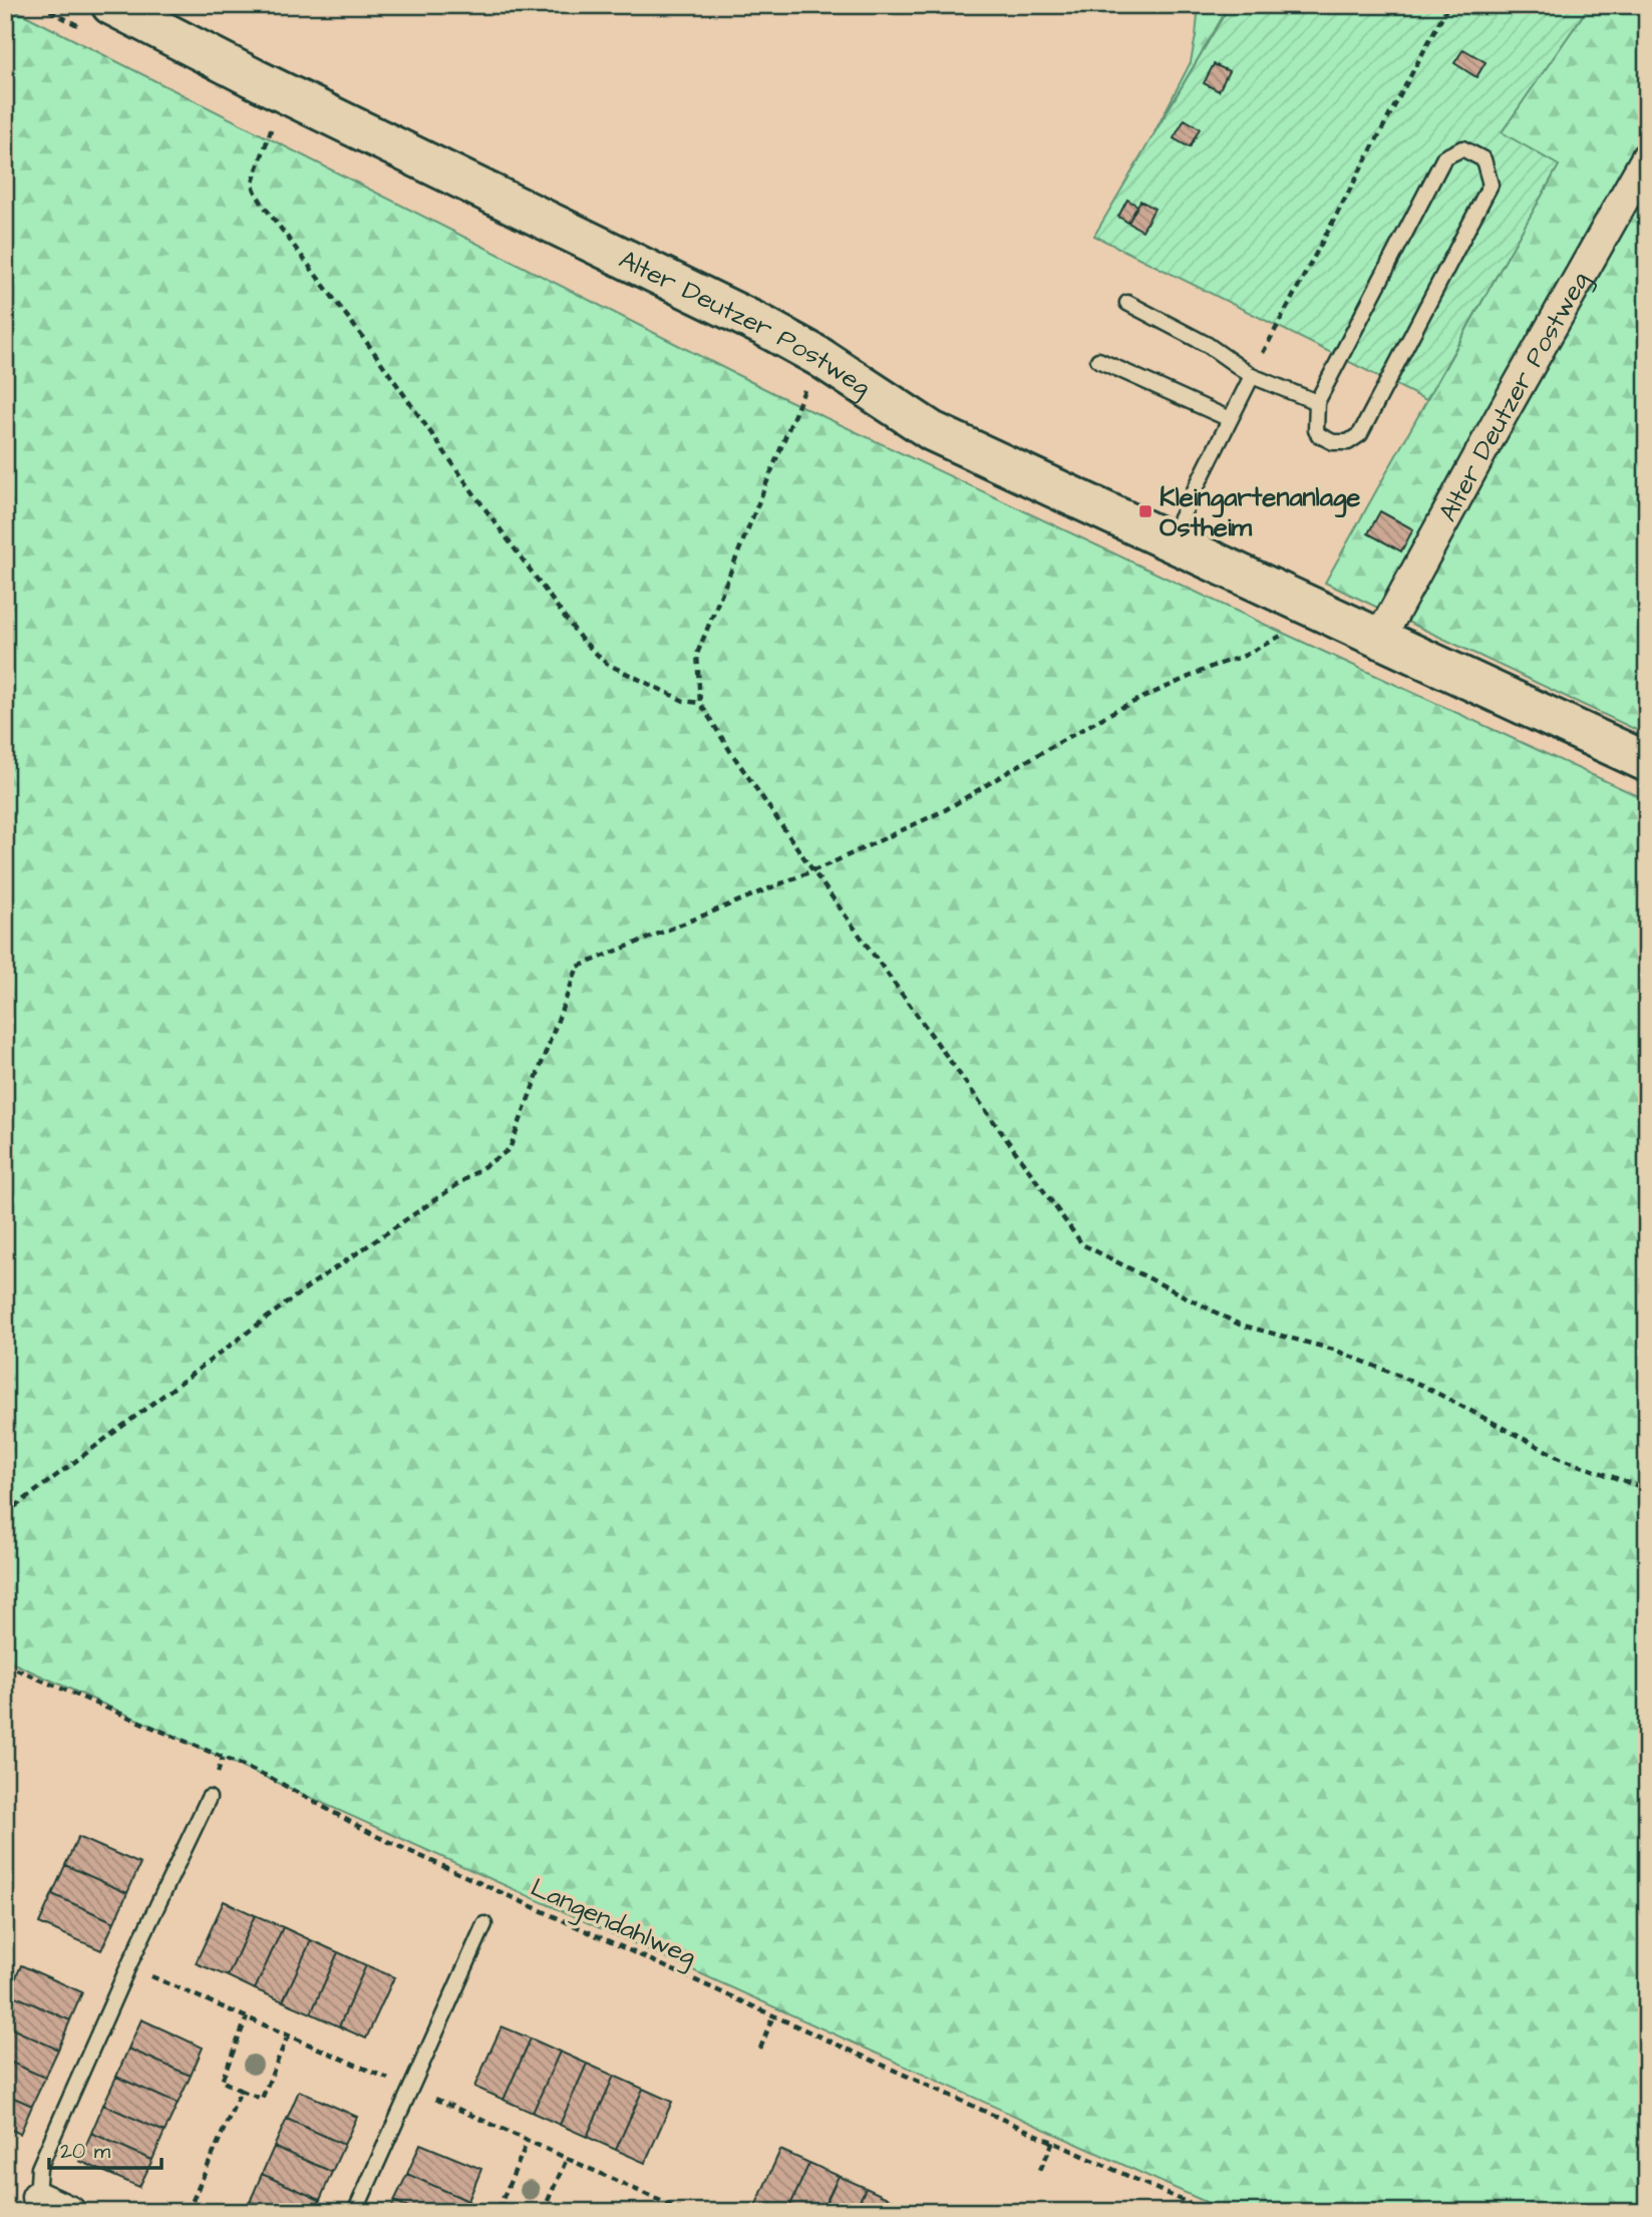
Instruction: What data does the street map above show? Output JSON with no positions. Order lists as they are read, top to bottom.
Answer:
{
  "streets": {
    "street": ["Alter Deutzer Postweg"],
    "path": ["Langendahlweg"]
  },
  "places": {
    "transit": ["Kleingartenanlage Ostheim"]
  },
  "scale_bar": "20 m"
}
